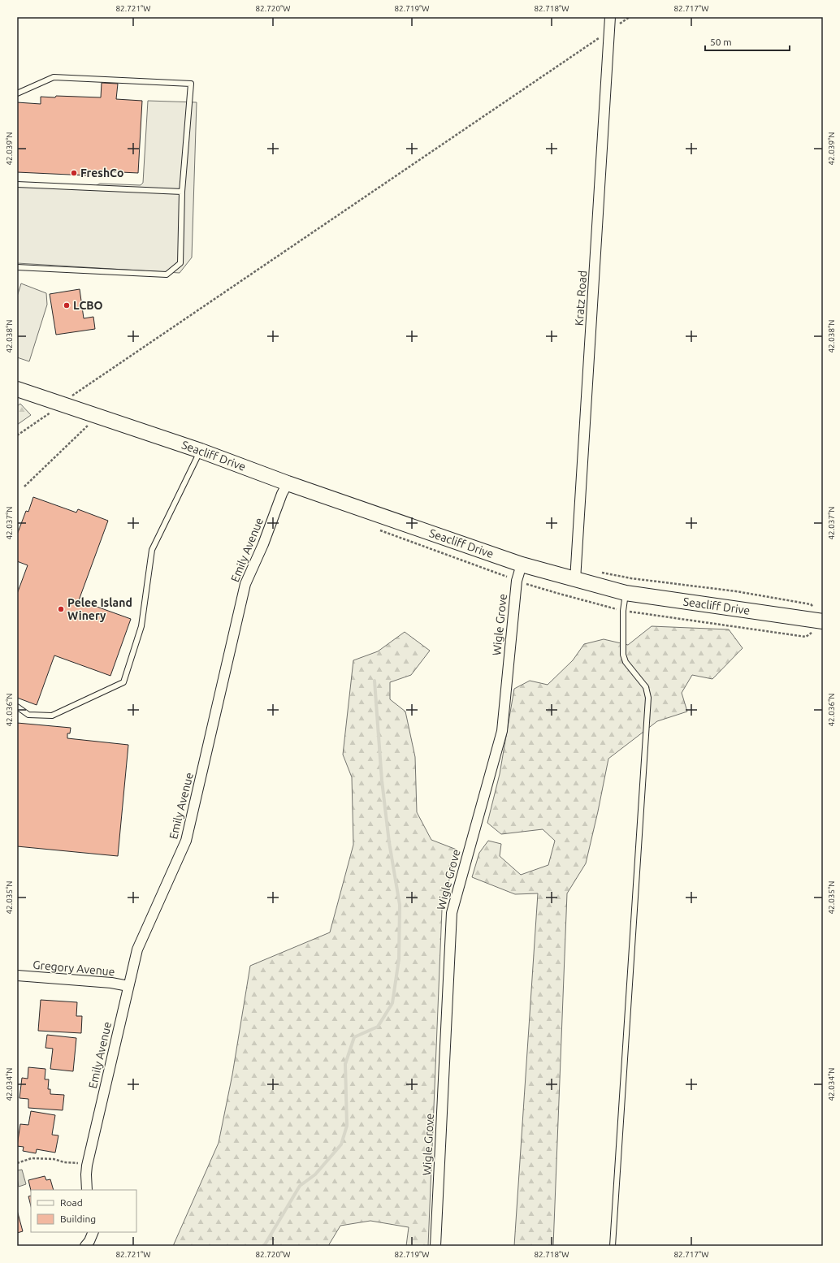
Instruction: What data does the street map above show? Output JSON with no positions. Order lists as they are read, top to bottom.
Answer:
{
  "streets": {
    "main road": ["Seacliff Drive"],
    "street": [
      "Kratz Road",
      "Emily Avenue",
      "Wigle Grove",
      "Gregory Avenue"
    ]
  },
  "crossings": [
    ["Kratz Road", "Seacliff Drive"],
    ["Seacliff Drive", "Emily Avenue"],
    ["Seacliff Drive", "Wigle Grove"],
    ["Emily Avenue", "Gregory Avenue"]
  ],
  "places": ["FreshCo", "LCBO", "Pelee Island Winery"],
  "legend": ["Road", "Building"],
  "scale_bar": "50 m",
  "coordinates": [
    "82.721°W",
    "82.720°W",
    "82.719°W",
    "82.718°W",
    "82.717°W",
    "42.039°N",
    "42.038°N",
    "42.037°N",
    "42.036°N",
    "42.035°N",
    "42.034°N"
  ]
}
